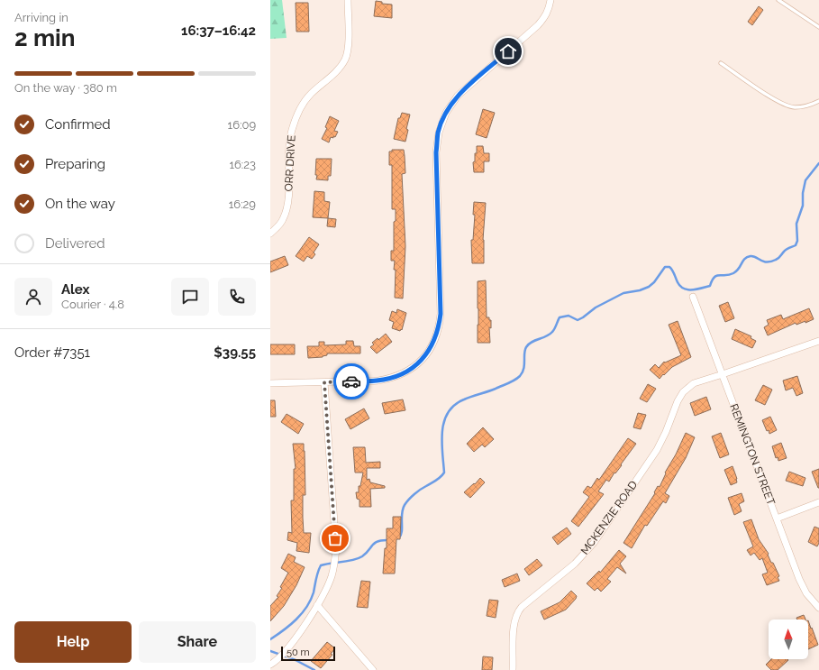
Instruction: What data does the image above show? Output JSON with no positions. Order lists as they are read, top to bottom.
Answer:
{
  "streets": {
    "street": ["ORR DRIVE", "REMINGTON STREET", "MCKENZIE ROAD"]
  },
  "crossings": [
    ["REMINGTON STREET", "MCKENZIE ROAD"]
  ],
  "scale_bar": "50 m",
  "north": "top",
  "page": {
    "heading": ["2 min", "Arriving in", "16:37–16:42"],
    "panel": [
      "Alex",
      "Courier · 4.8",
      "Order #7351",
      "$39.55"
    ],
    "bar": "On the way · 380 m",
    "list": [
      ["Confirmed", "16:09"],
      ["Preparing", "16:23"],
      ["On the way", "16:29"],
      "Delivered"
    ],
    "buttons": ["Help", "Share"],
    "scale": "50 m"
  }
}
